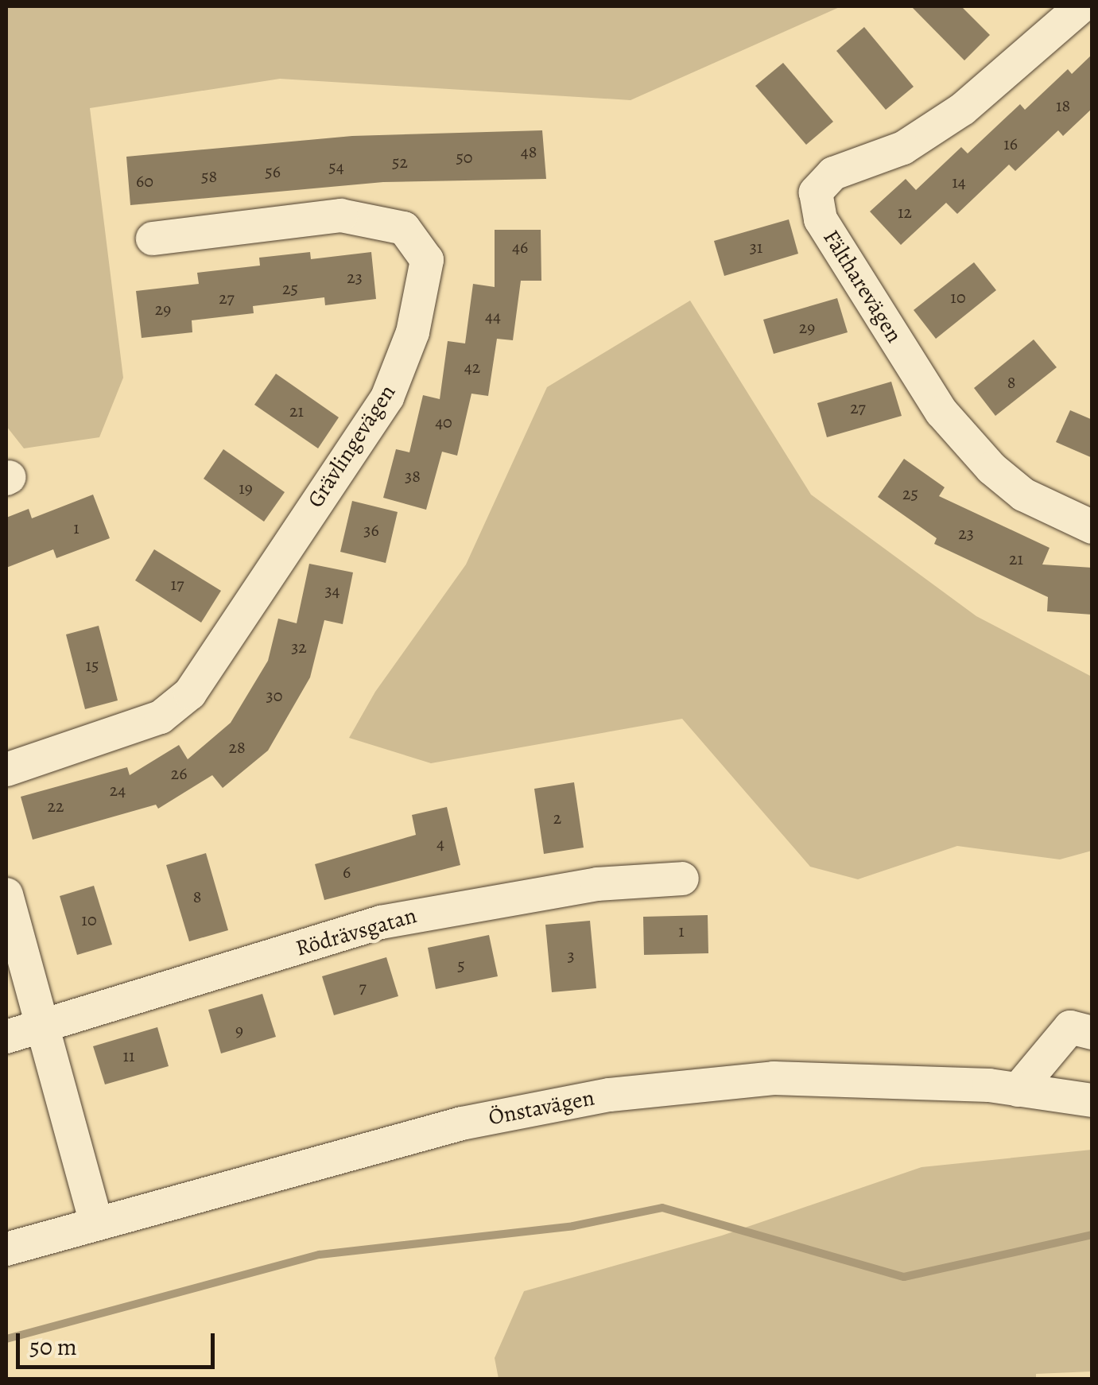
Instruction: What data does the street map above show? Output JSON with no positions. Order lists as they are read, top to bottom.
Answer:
{
  "streets": {
    "street": [
      "Fältharevägen",
      "Grävlingevägen",
      "Rödrävsgatan",
      "Önstavägen"
    ]
  },
  "house_numbers": [
    "18",
    "16",
    "48",
    "50",
    "52",
    "54",
    "56",
    "58",
    "60",
    "14",
    "12",
    "46",
    "31",
    "23",
    "25",
    "10",
    "27",
    "29",
    "44",
    "29",
    "42",
    "8",
    "27",
    "21",
    "40",
    "38",
    "19",
    "25",
    "1",
    "36",
    "23",
    "21",
    "17",
    "34",
    "32",
    "15",
    "30",
    "28",
    "26",
    "24",
    "22",
    "2",
    "4",
    "6",
    "8",
    "10",
    "1",
    "3",
    "5",
    "7",
    "9",
    "11"
  ],
  "scale_bar": "50 m"
}
